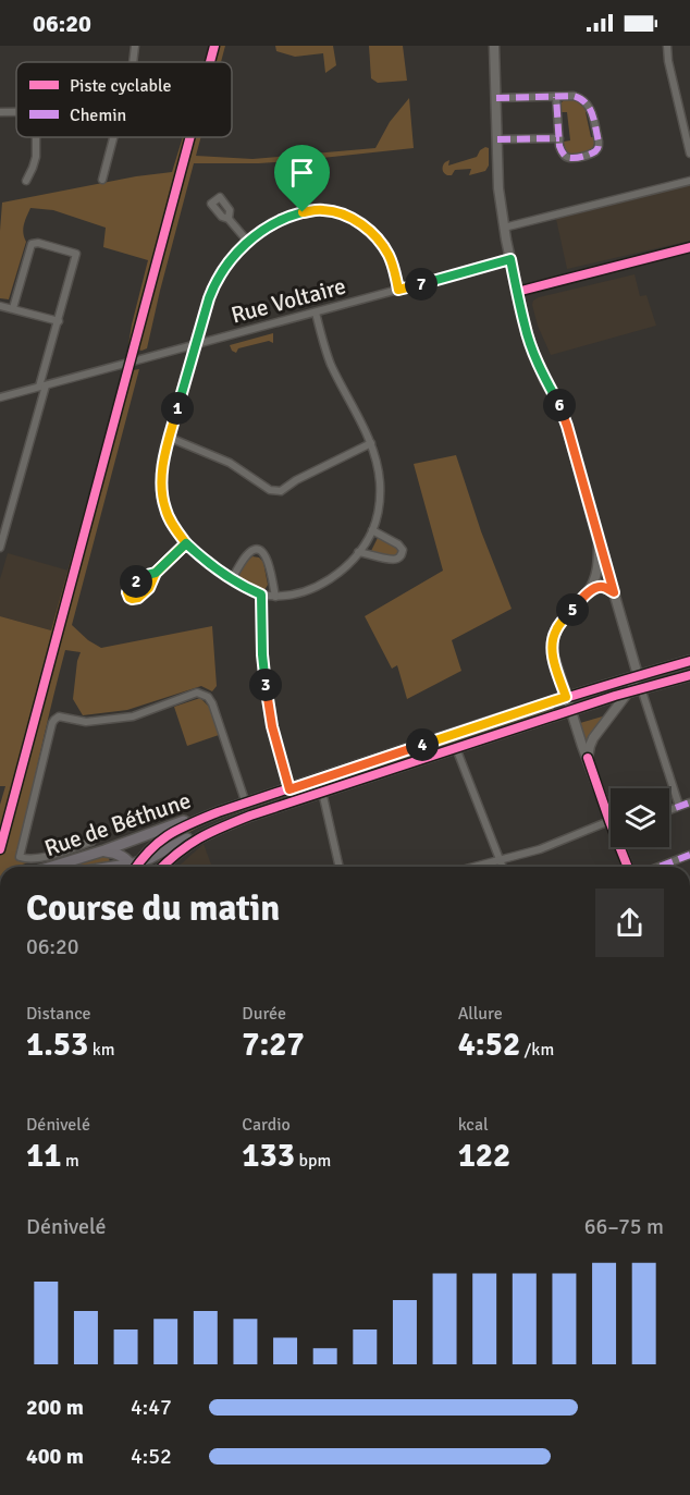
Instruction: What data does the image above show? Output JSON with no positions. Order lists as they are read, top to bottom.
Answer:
{
  "streets": {
    "main road": ["Rue de Béthune"],
    "street": ["Rue Voltaire"]
  },
  "legend": ["Piste cyclable", "Chemin"],
  "page": {
    "status": "06:20",
    "pins": [
      "7",
      "6",
      "1",
      "2",
      "5",
      "3",
      "4"
    ],
    "heading": ["Course du matin", "06:20"],
    "stats": [
      ["Distance", "1.53 km"],
      ["Durée", "7:27"],
      ["Allure", "4:52 /km"],
      ["Dénivelé", "11 m"],
      ["Cardio", "133 bpm"],
      ["kcal", "122"]
    ],
    "chart": ["Dénivelé", "66–75 m"],
    "list": [
      {
        "name": "200 m",
        "note": "4:47"
      },
      {
        "name": "400 m",
        "note": "4:52"
      }
    ]
  }
}
